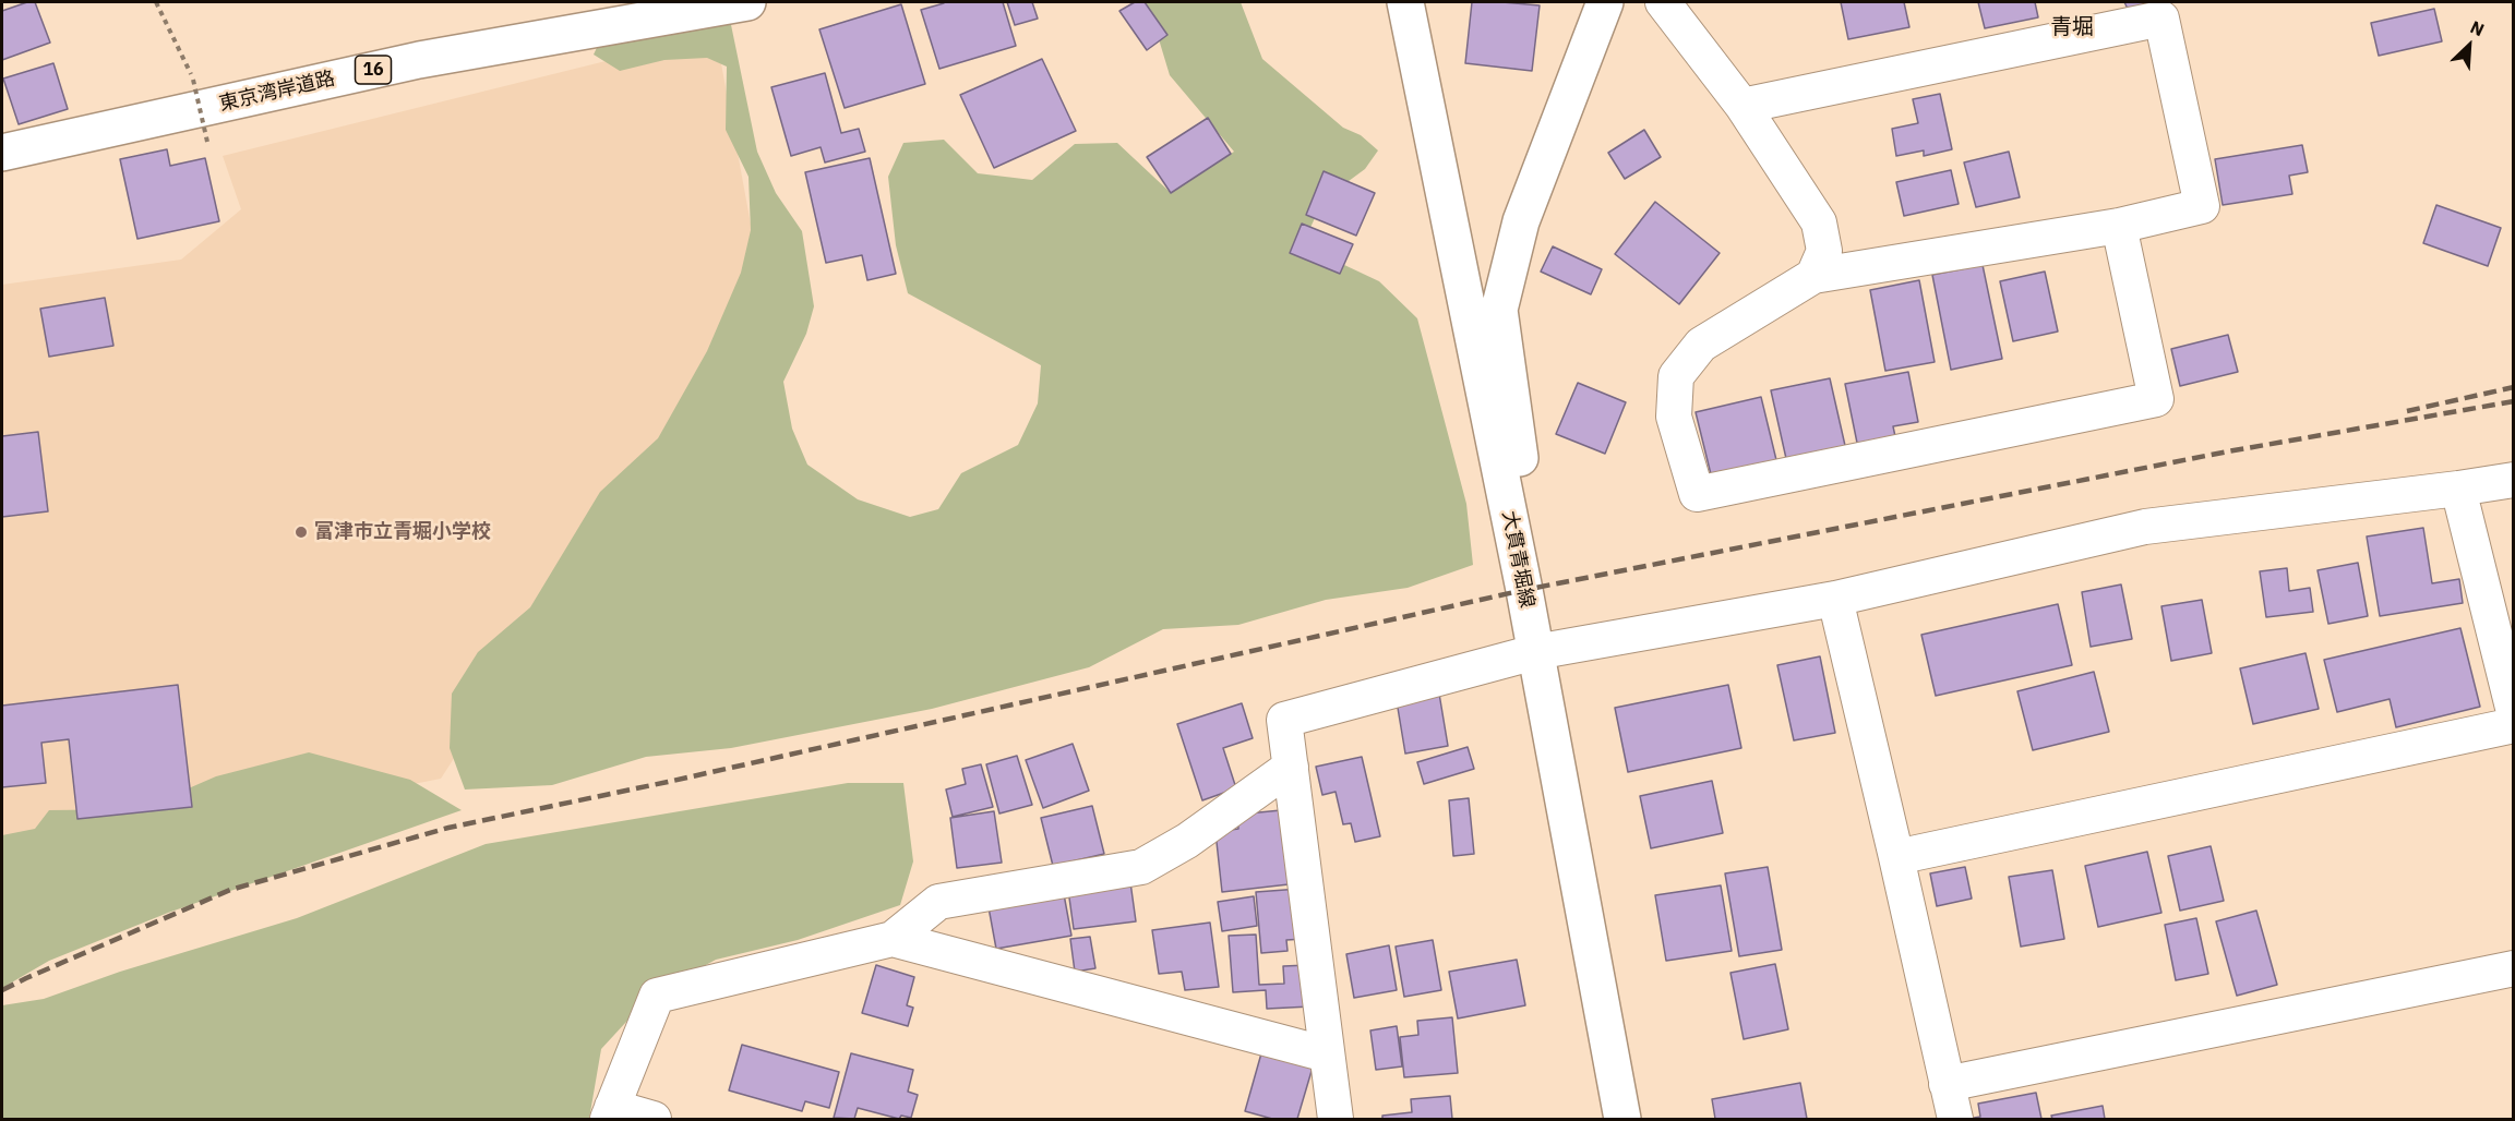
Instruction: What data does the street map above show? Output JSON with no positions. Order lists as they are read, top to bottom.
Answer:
{
  "streets": {
    "main road": ["16", "東京湾岸道路", "大貫青堀線"]
  },
  "districts": ["青堀"],
  "places": ["富津市立青堀小学校"],
  "north": "top right"
}
